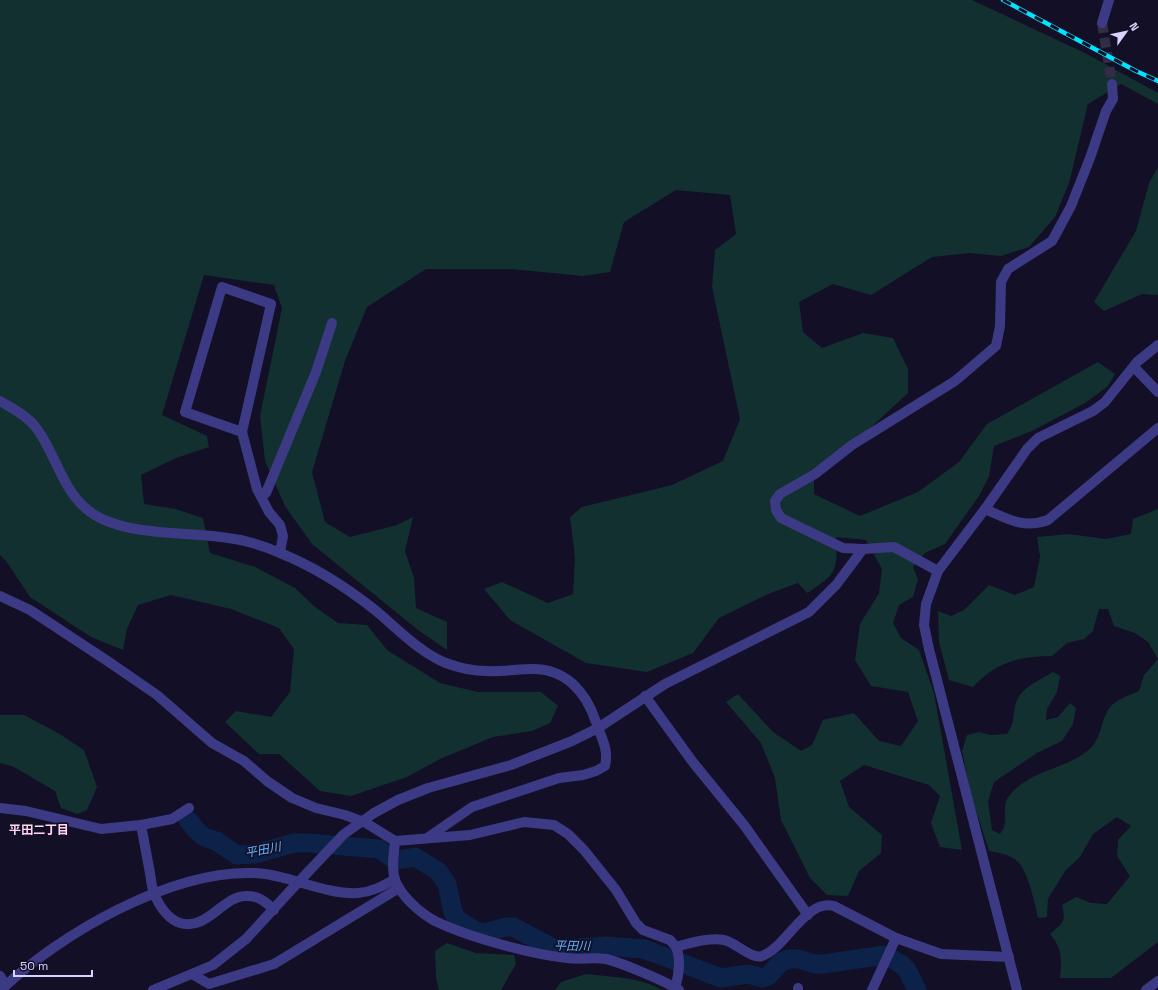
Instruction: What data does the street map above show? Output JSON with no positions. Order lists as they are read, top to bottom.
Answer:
{
  "districts": ["平田二丁目"],
  "water": ["平田川"],
  "scale_bar": "50 m",
  "north": "top right"
}
